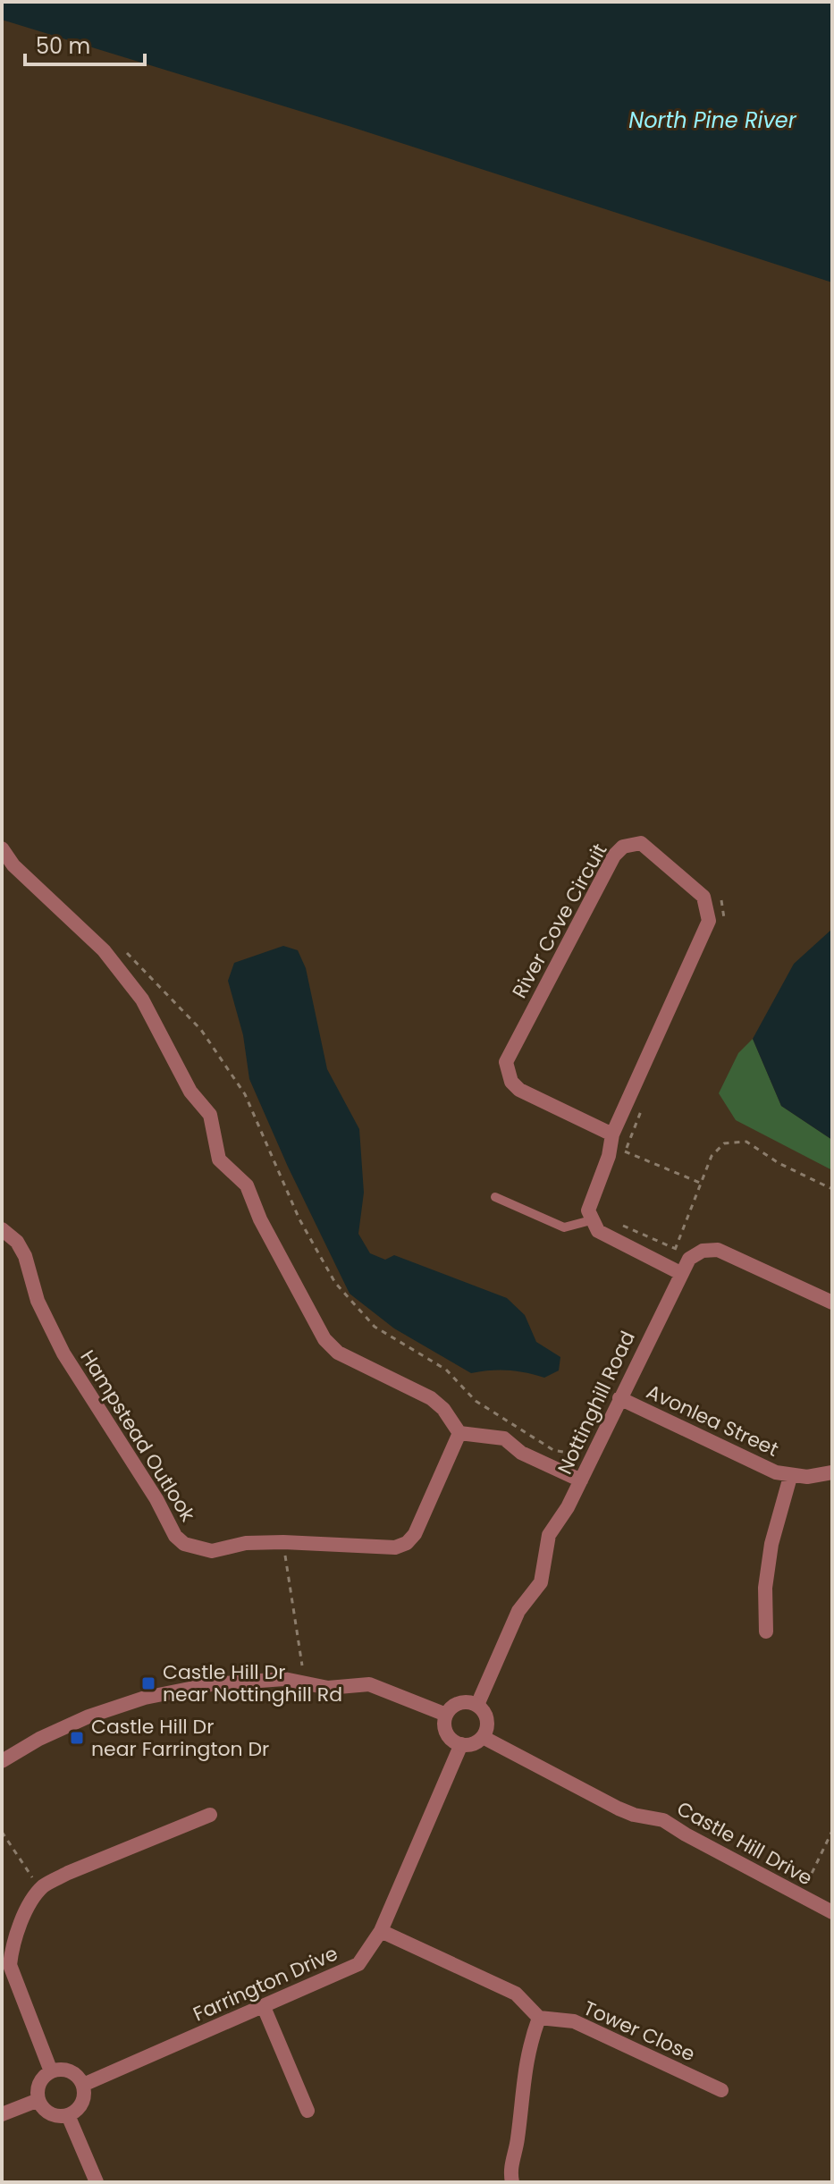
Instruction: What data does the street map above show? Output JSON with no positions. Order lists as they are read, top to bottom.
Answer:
{
  "streets": {
    "street": [
      "River Cove Circuit",
      "Nottinghill Road",
      "Avonlea Street",
      "Hampstead Outlook",
      "Castle Hill Drive",
      "Farrington Drive",
      "Tower Close"
    ]
  },
  "crossings": [
    ["Nottinghill Road", "Avonlea Street"],
    ["Nottinghill Road", "Castle Hill Drive"],
    ["Nottinghill Road", "Farrington Drive"],
    ["Castle Hill Drive", "Farrington Drive"]
  ],
  "water": ["North Pine River"],
  "places": {
    "transit": ["Castle Hill Dr near Nottinghill Rd", "Castle Hill Dr near Farrington Dr"]
  },
  "scale_bar": "50 m"
}
